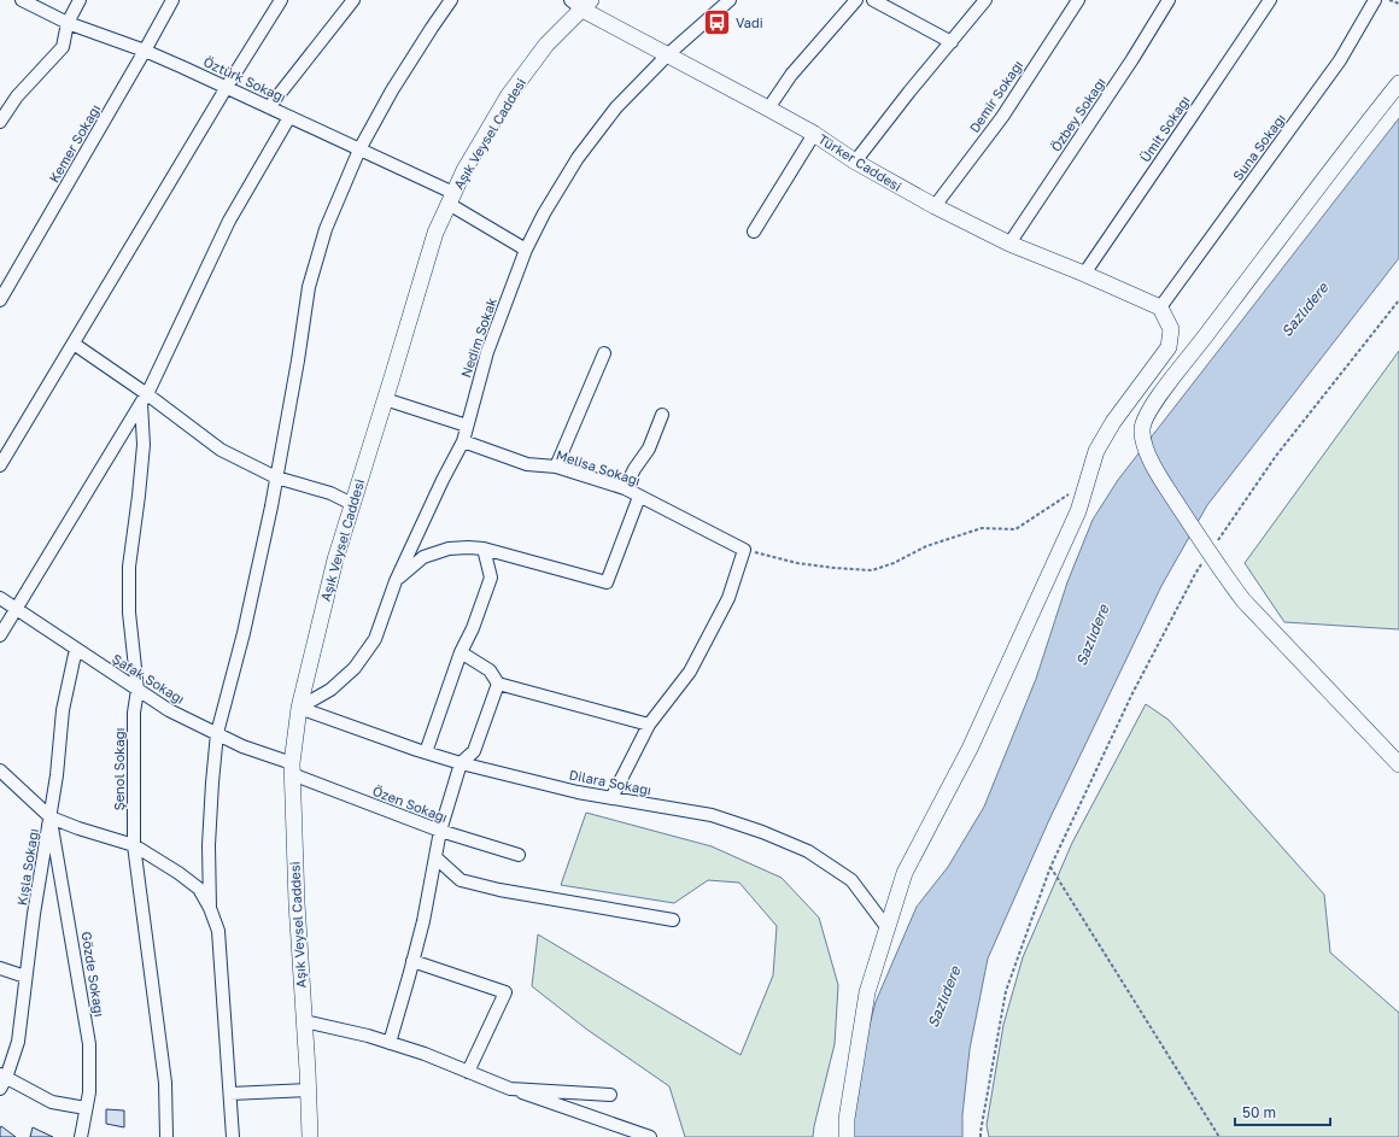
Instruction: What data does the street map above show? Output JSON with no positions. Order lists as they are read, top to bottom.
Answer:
{
  "streets": {
    "street": [
      "Öztürk Sokağı",
      "Demir Sokağı",
      "Özbey Sokağı",
      "Ümit Sokağı",
      "Aşık Veysel Caddesi",
      "Kemer Sokağı",
      "Suna Sokağı",
      "Türker Caddesi",
      "Nedim Sokak",
      "Melisa Sokağı",
      "Şafak Sokağı",
      "Şenol Sokağı",
      "Dilara Sokağı",
      "Özen Sokağı",
      "Kışla Sokağı",
      "Gözde Sokağı"
    ]
  },
  "crossings": [
    ["Öztürk Sokağı", "Aşık Veysel Caddesi"],
    ["Öztürk Sokağı", "Kemer Sokağı"],
    ["Öztürk Sokağı", "Nedim Sokak"],
    ["Demir Sokağı", "Türker Caddesi"],
    ["Özbey Sokağı", "Türker Caddesi"],
    ["Ümit Sokağı", "Türker Caddesi"],
    ["Aşık Veysel Caddesi", "Türker Caddesi"],
    ["Aşık Veysel Caddesi", "Nedim Sokak"],
    ["Aşık Veysel Caddesi", "Şafak Sokağı"],
    ["Aşık Veysel Caddesi", "Dilara Sokağı"],
    ["Aşık Veysel Caddesi", "Özen Sokağı"],
    ["Suna Sokağı", "Türker Caddesi"],
    ["Türker Caddesi", "Nedim Sokak"],
    ["Nedim Sokak", "Melisa Sokağı"],
    ["Nedim Sokak", "Dilara Sokağı"],
    ["Şafak Sokağı", "Şenol Sokağı"],
    ["Şafak Sokağı", "Özen Sokağı"],
    ["Şafak Sokağı", "Kışla Sokağı"],
    ["Kışla Sokağı", "Gözde Sokağı"]
  ],
  "water": ["Sazlıdere"],
  "places": {
    "bus stop": ["Vadi"]
  },
  "scale_bar": "50 m"
}
